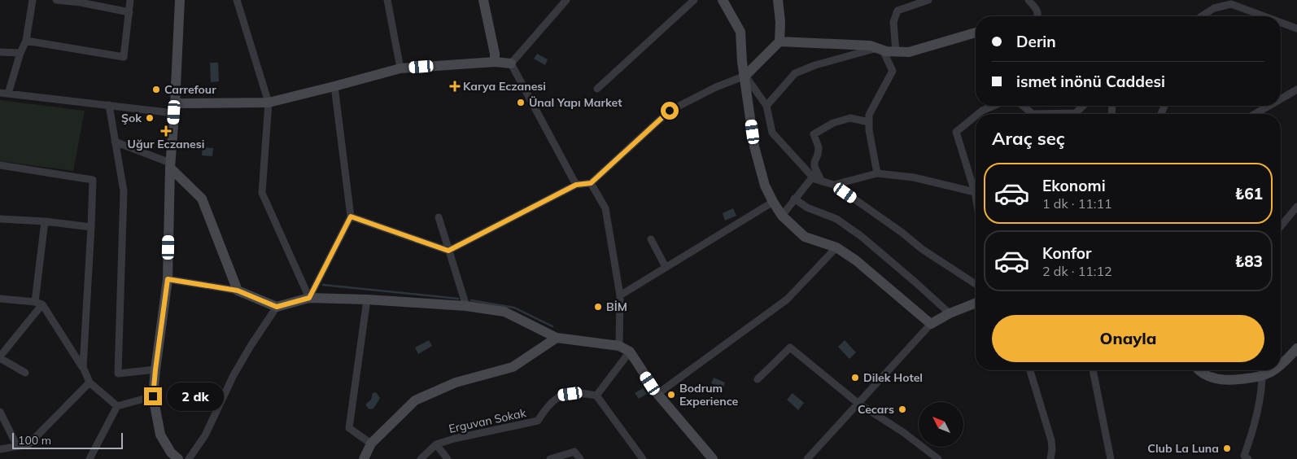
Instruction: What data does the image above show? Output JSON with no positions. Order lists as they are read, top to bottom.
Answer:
{
  "streets": {
    "street": ["Erguvan Sokak"]
  },
  "places": {
    "health": ["Karya Eczanesi", "Uğur Eczanesi"],
    "other": [
      "Carrefour",
      "Ünal Yapı Market",
      "Şok",
      "BİM",
      "Dilek Hotel",
      "Bodrum Experience",
      "Cecars",
      "Club La Luna"
    ]
  },
  "scale_bar": "100 m",
  "north": "top left",
  "page": {
    "banner": ["Derin", "ismet inönü Caddesi"],
    "heading": "Araç seç",
    "list": [
      {
        "name": "Ekonomi",
        "note": "1 dk · 11:11",
        "value": "₺61"
      },
      {
        "name": "Konfor",
        "note": "2 dk · 11:12",
        "value": "₺83"
      }
    ],
    "buttons": "Onayla",
    "bubble": "2 dk",
    "scale": "100 m"
  }
}
